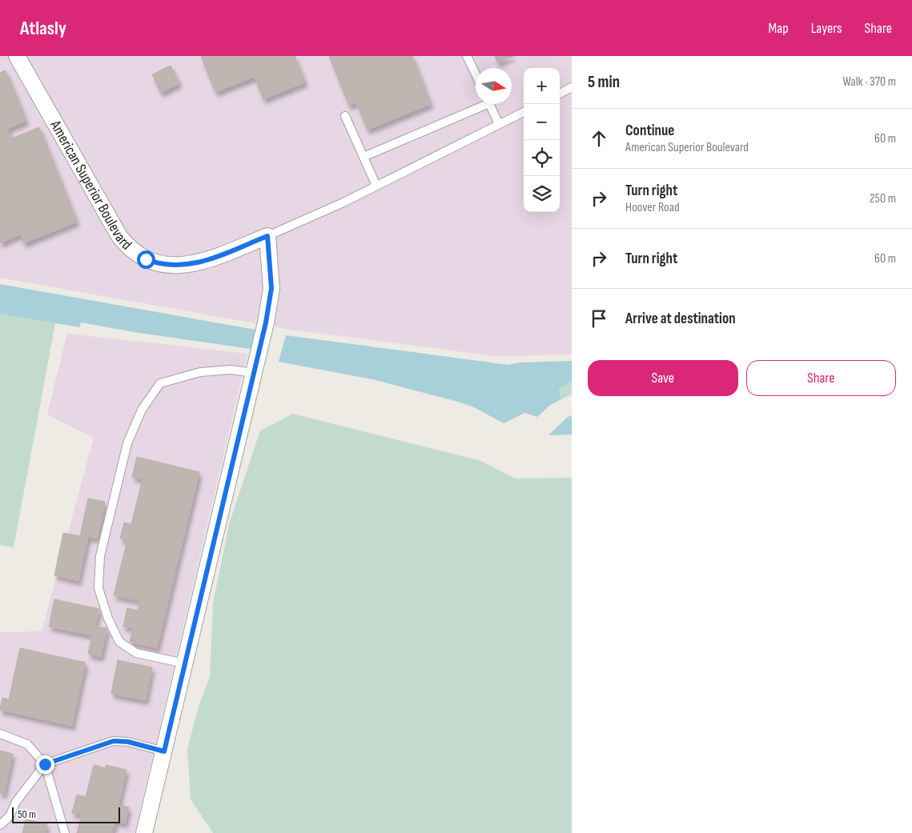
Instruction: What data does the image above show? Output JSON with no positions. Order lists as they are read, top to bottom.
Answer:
{
  "streets": {
    "street": ["American Superior Boulevard"]
  },
  "scale_bar": "50 m",
  "north": "right",
  "page": {
    "header": "Atlasly",
    "nav": ["Map", "Layers", "Share"],
    "heading": ["5 min", "Walk · 370 m"],
    "map_buttons": ["+", "−"],
    "list": [
      ["Continue", "American Superior Boulevard", "60 m"],
      ["Turn right", "Hoover Road", "250 m"],
      ["Turn right", "60 m"],
      "Arrive at destination"
    ],
    "buttons": ["Save", "Share"],
    "scale": "50 m"
  }
}
